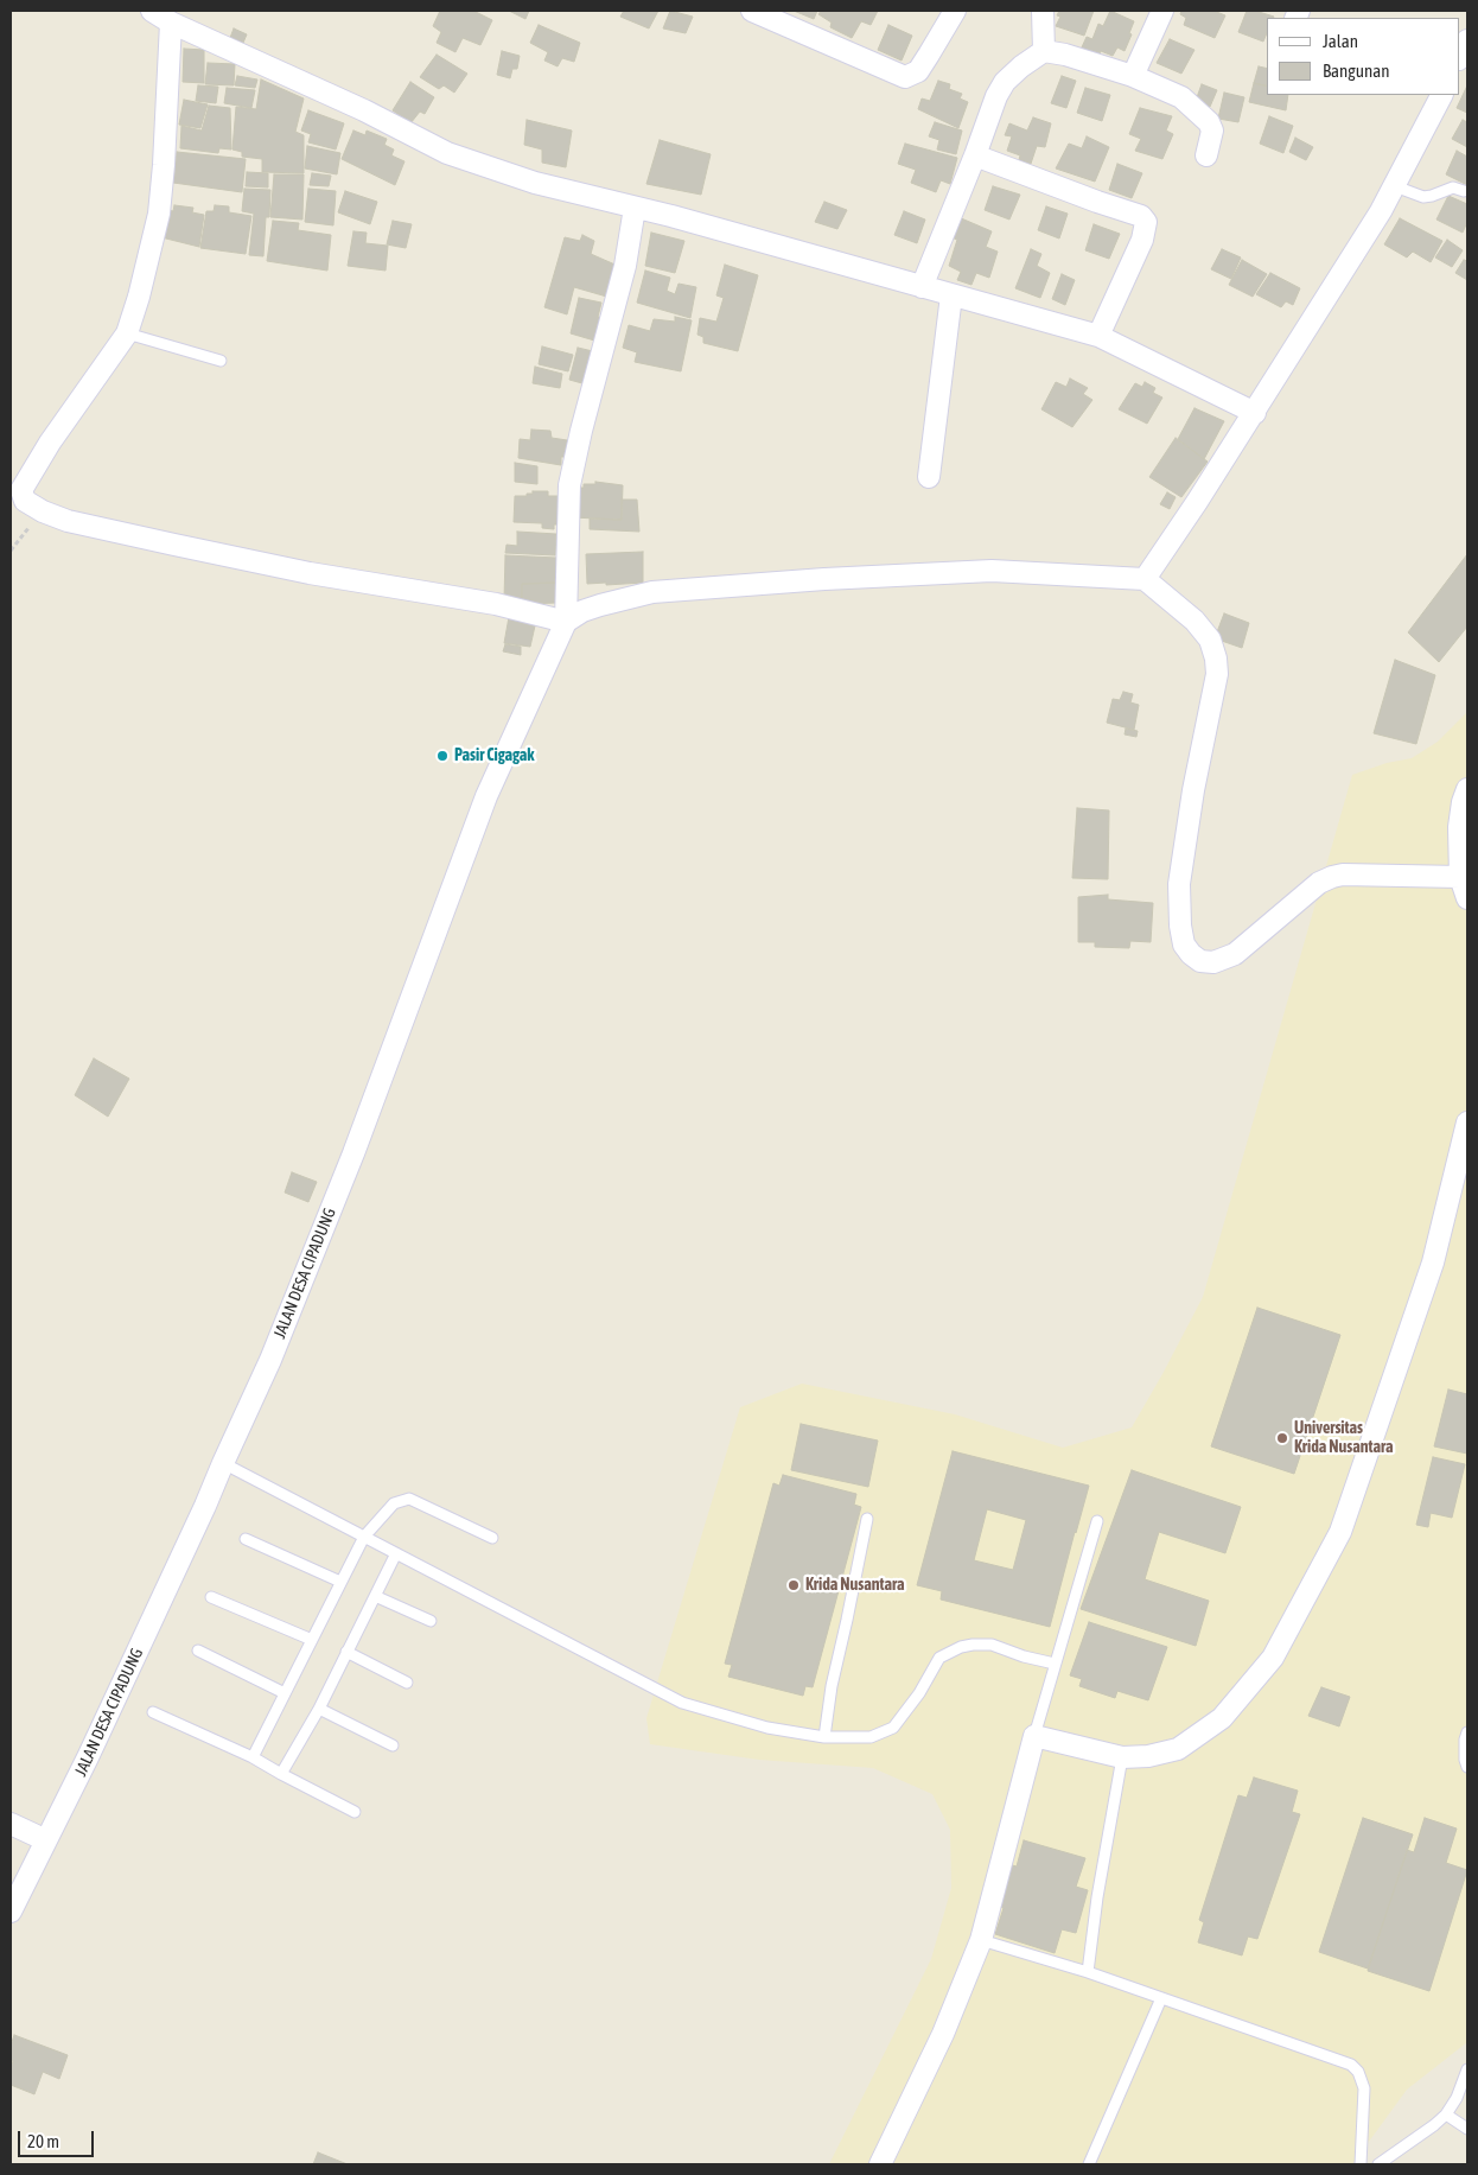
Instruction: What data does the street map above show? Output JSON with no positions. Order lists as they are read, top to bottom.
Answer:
{
  "streets": {
    "street": ["JALAN DESA CIPADUNG"]
  },
  "places": ["Pasir Cigagak", "Universitas Krida Nusantara", "Krida Nusantara"],
  "legend": ["Jalan", "Bangunan"],
  "scale_bar": "20 m"
}
